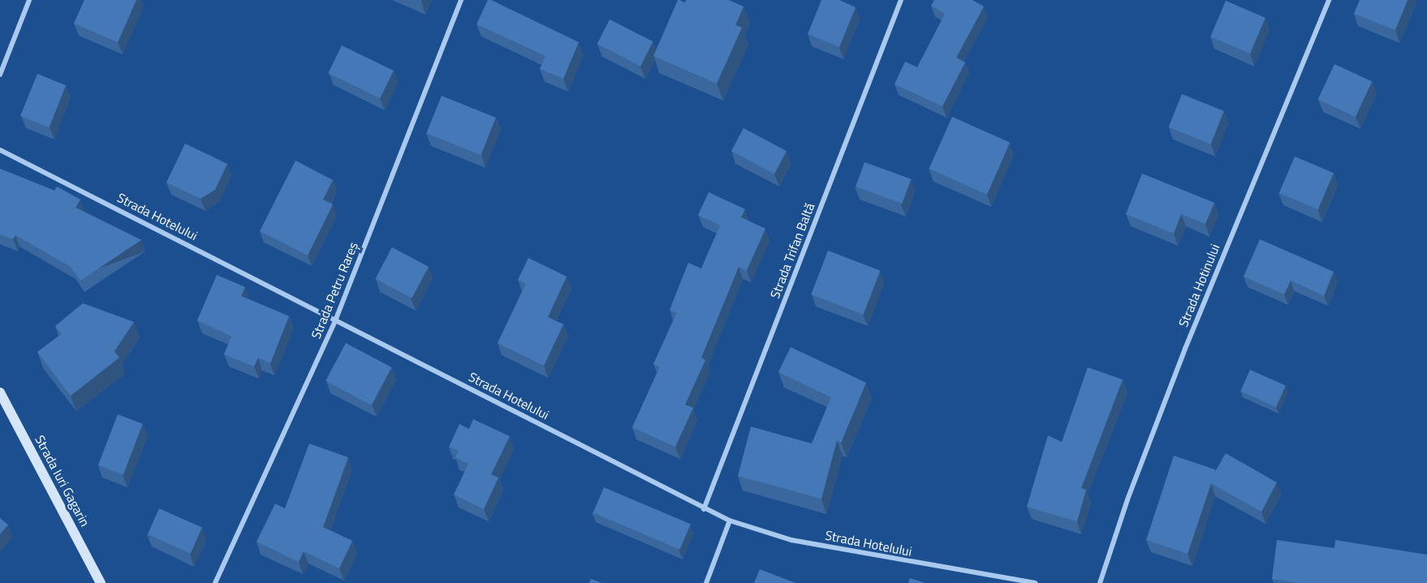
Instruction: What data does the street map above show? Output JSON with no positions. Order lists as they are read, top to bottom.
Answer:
{
  "streets": {
    "main road": ["Strada Iuri Gagarin"],
    "street": [
      "Strada Hotelului",
      "Strada Trifan Baltă",
      "Strada Hotinului",
      "Strada Petru Rareș"
    ]
  },
  "crossings": [
    ["Strada Hotelului", "Strada Trifan Baltă"],
    ["Strada Hotelului", "Strada Petru Rareș"]
  ]
}
